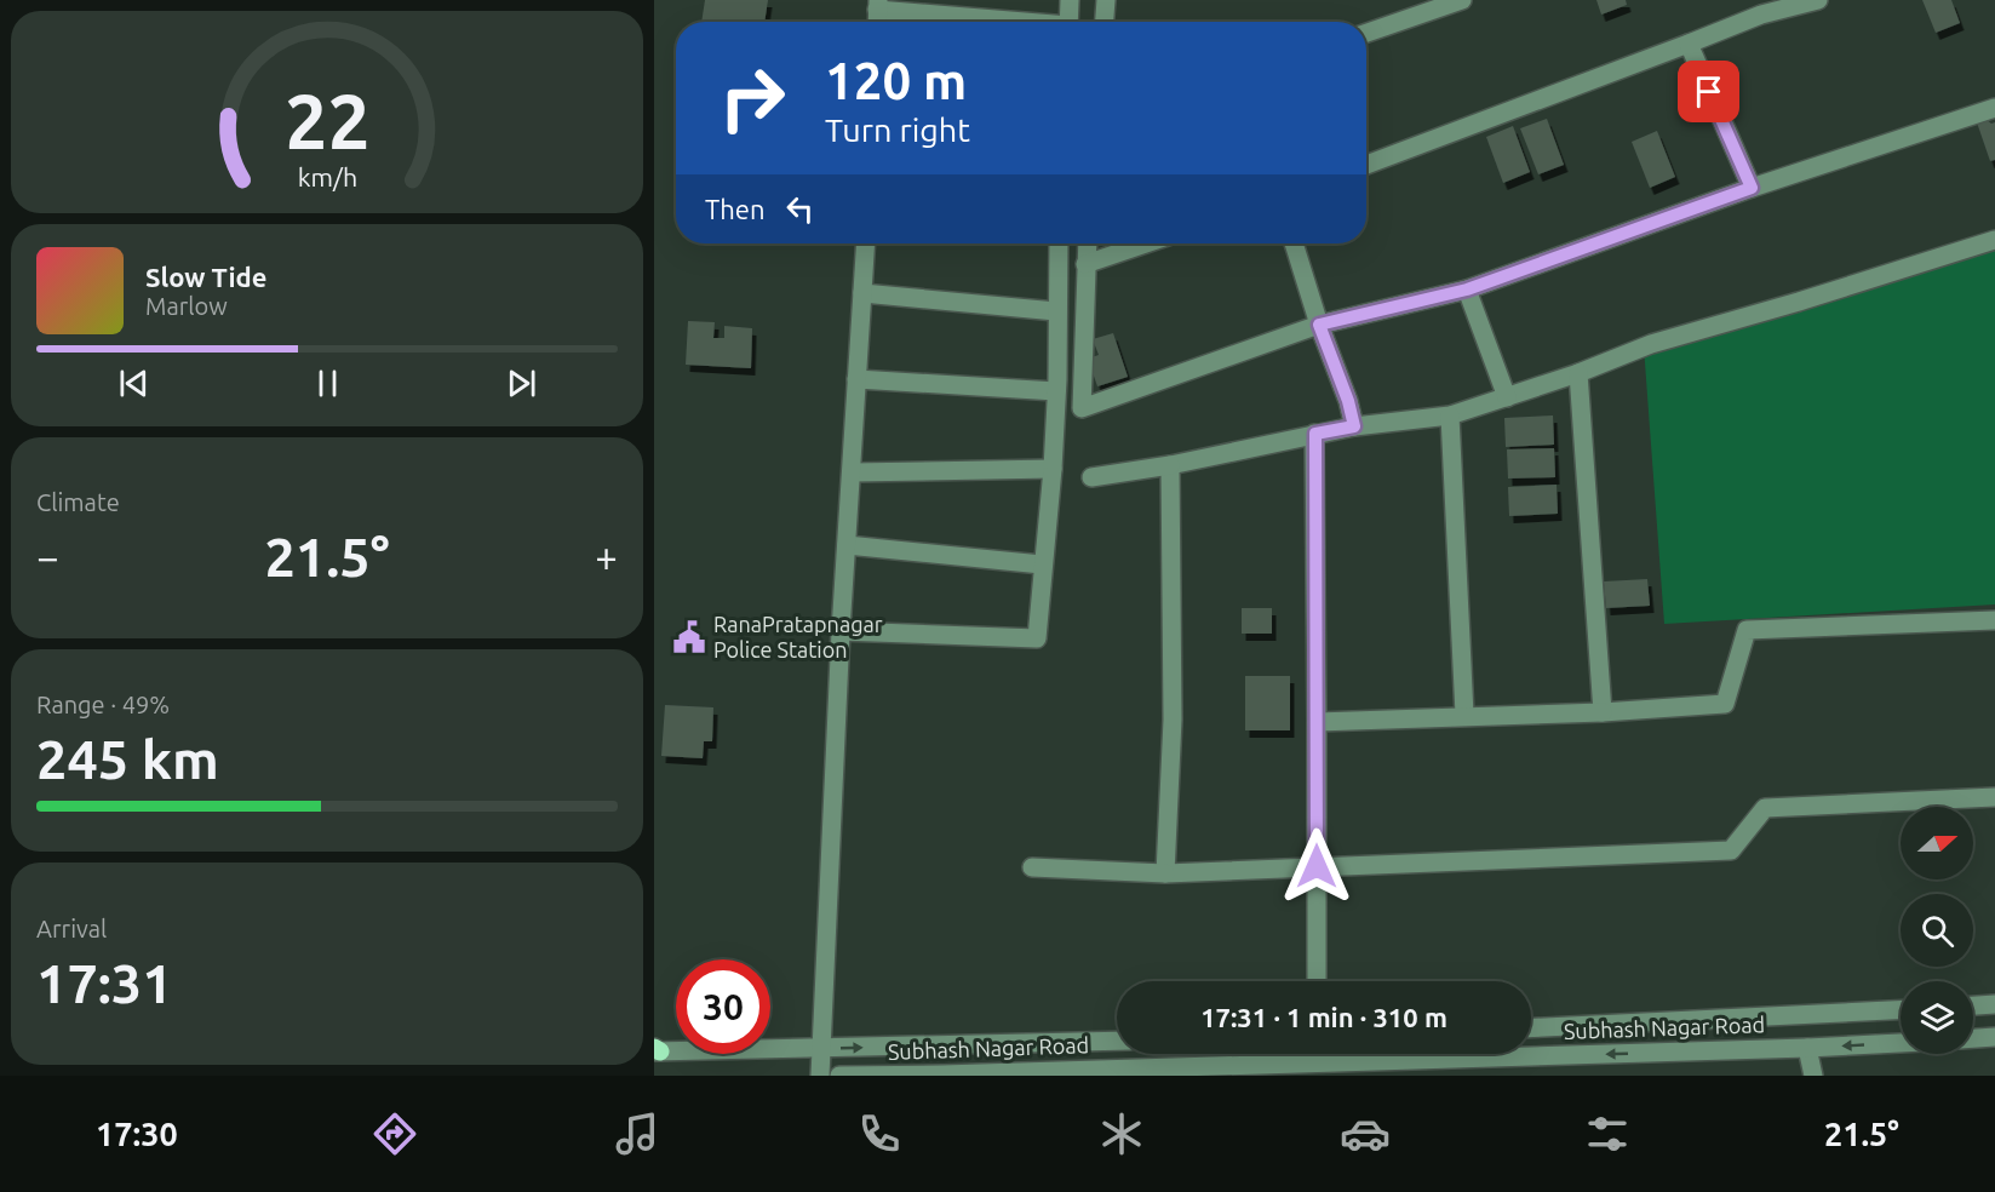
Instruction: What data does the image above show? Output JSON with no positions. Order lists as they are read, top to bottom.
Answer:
{
  "streets": {
    "street": ["Subhash Nagar Road"]
  },
  "places": {
    "public building": ["RanaPratapnagar Police Station"]
  },
  "north": "right",
  "page": {
    "turn": ["120 m", "Turn right"],
    "then": "Then",
    "song": ["Slow Tide", "Marlow"],
    "tile": [
      "Climate",
      ["Range · 49%", "245 km"],
      ["Arrival", "17:31"]
    ],
    "heat": ["−", "21.5°", "+"],
    "limit": "30",
    "trip": "17:31 · 1 min · 310 m",
    "tabs": ["17:30", "21.5°"],
    "gauge": ["22", "km/h"]
  }
}
